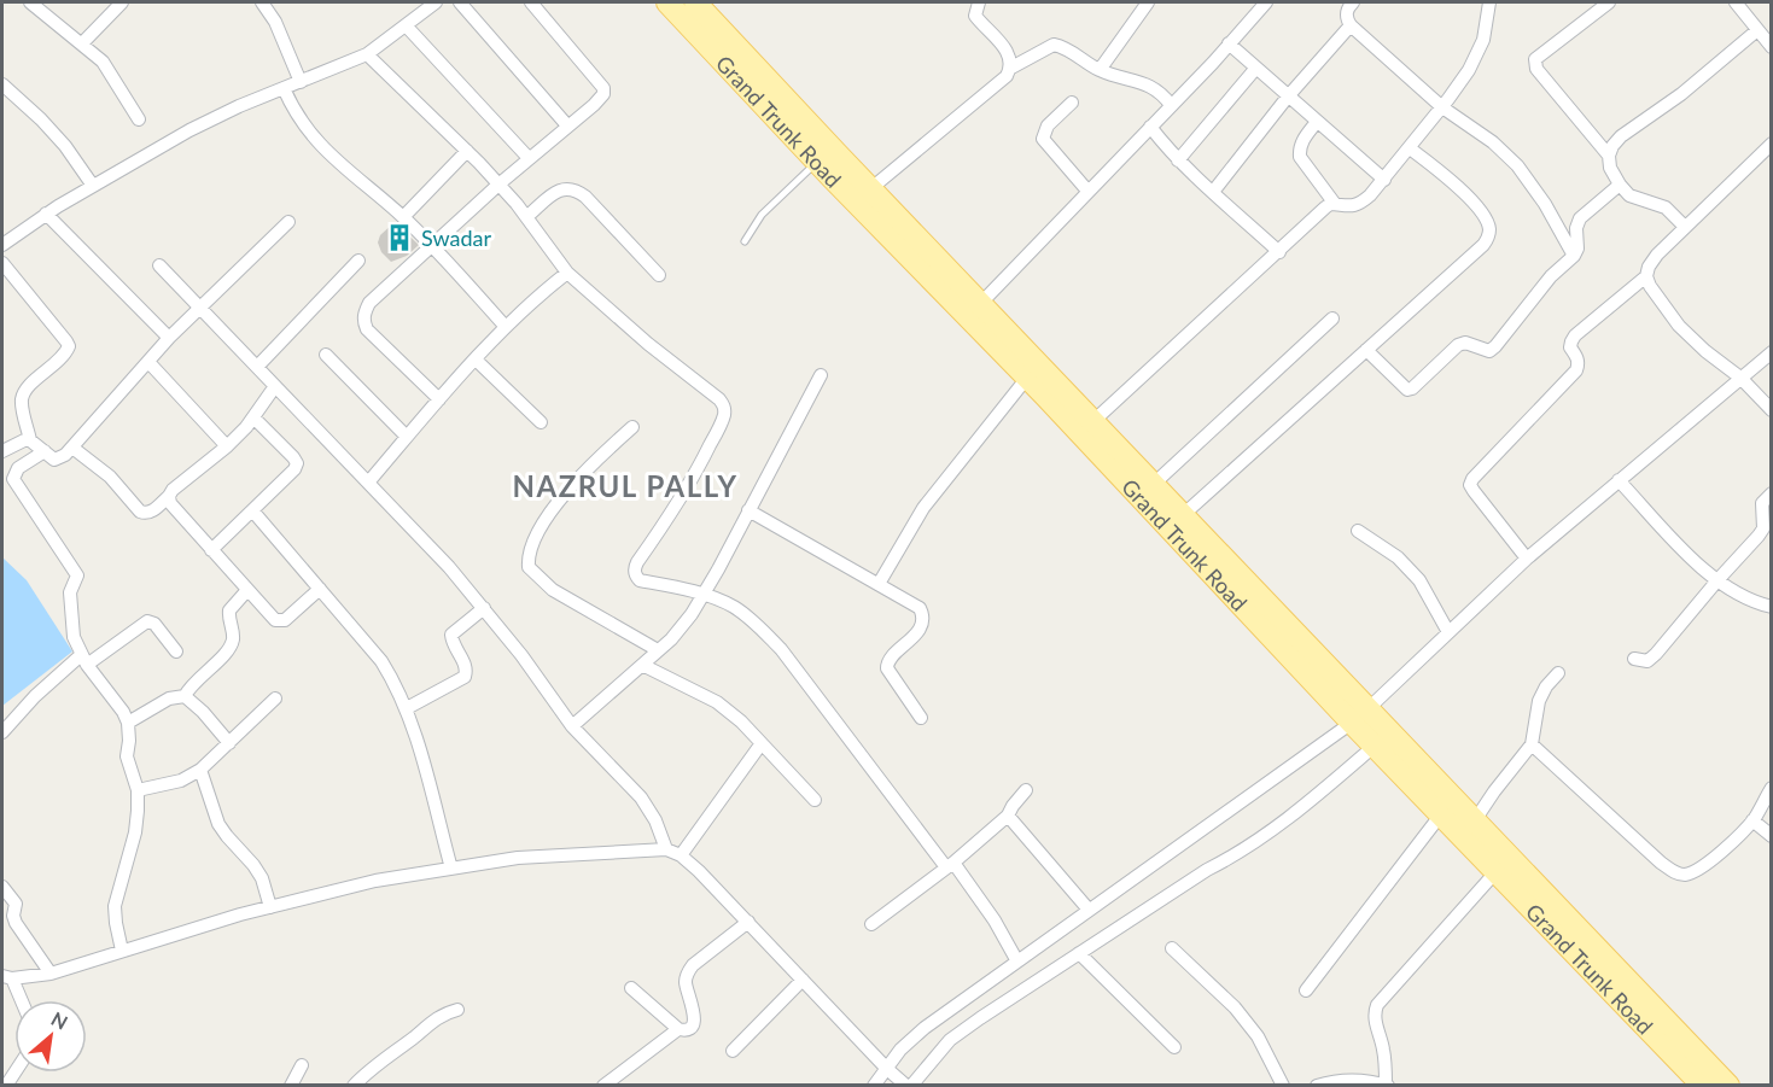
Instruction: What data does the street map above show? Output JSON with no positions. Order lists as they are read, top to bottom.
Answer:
{
  "streets": {
    "main road": ["Grand Trunk Road"]
  },
  "districts": ["NAZRUL PALLY"],
  "places": {
    "building": ["Swadar"]
  },
  "north": "top right"
}
